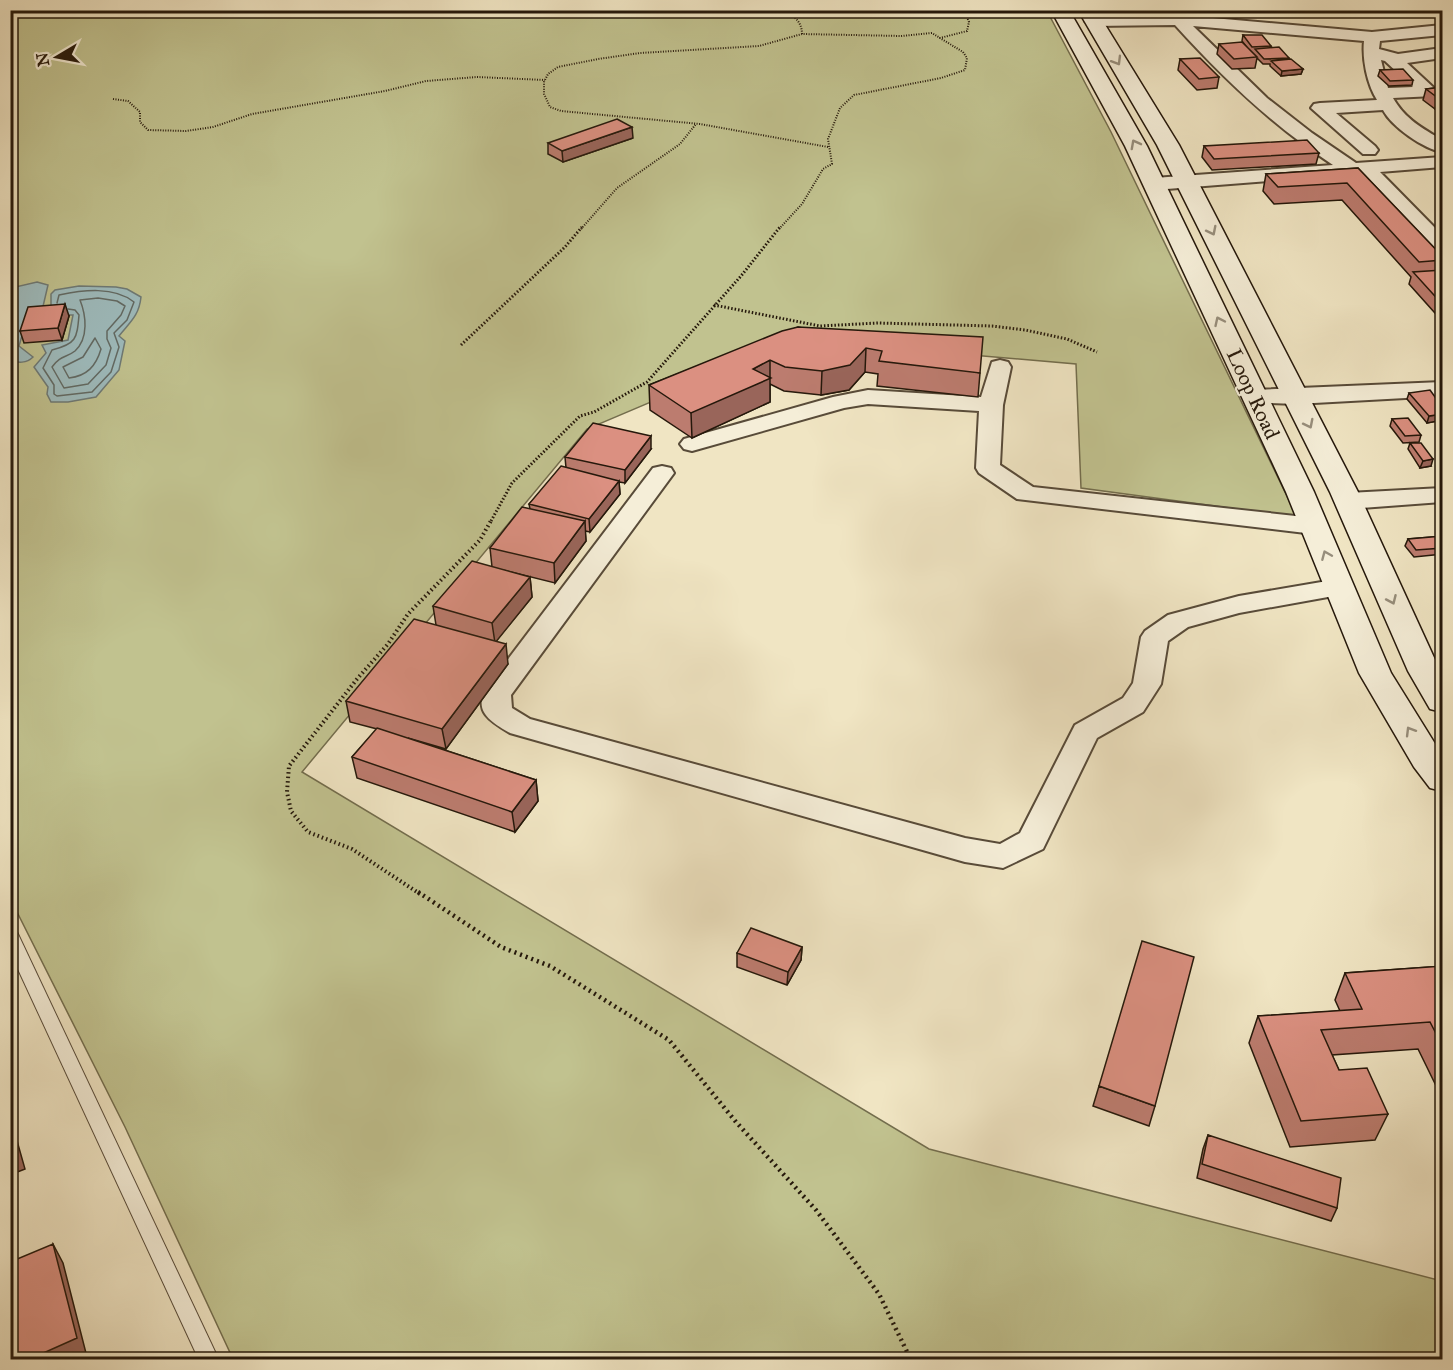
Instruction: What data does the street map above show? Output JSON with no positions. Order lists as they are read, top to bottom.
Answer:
{
  "streets": {
    "main road": ["Loop Road"]
  },
  "north": "left"
}
